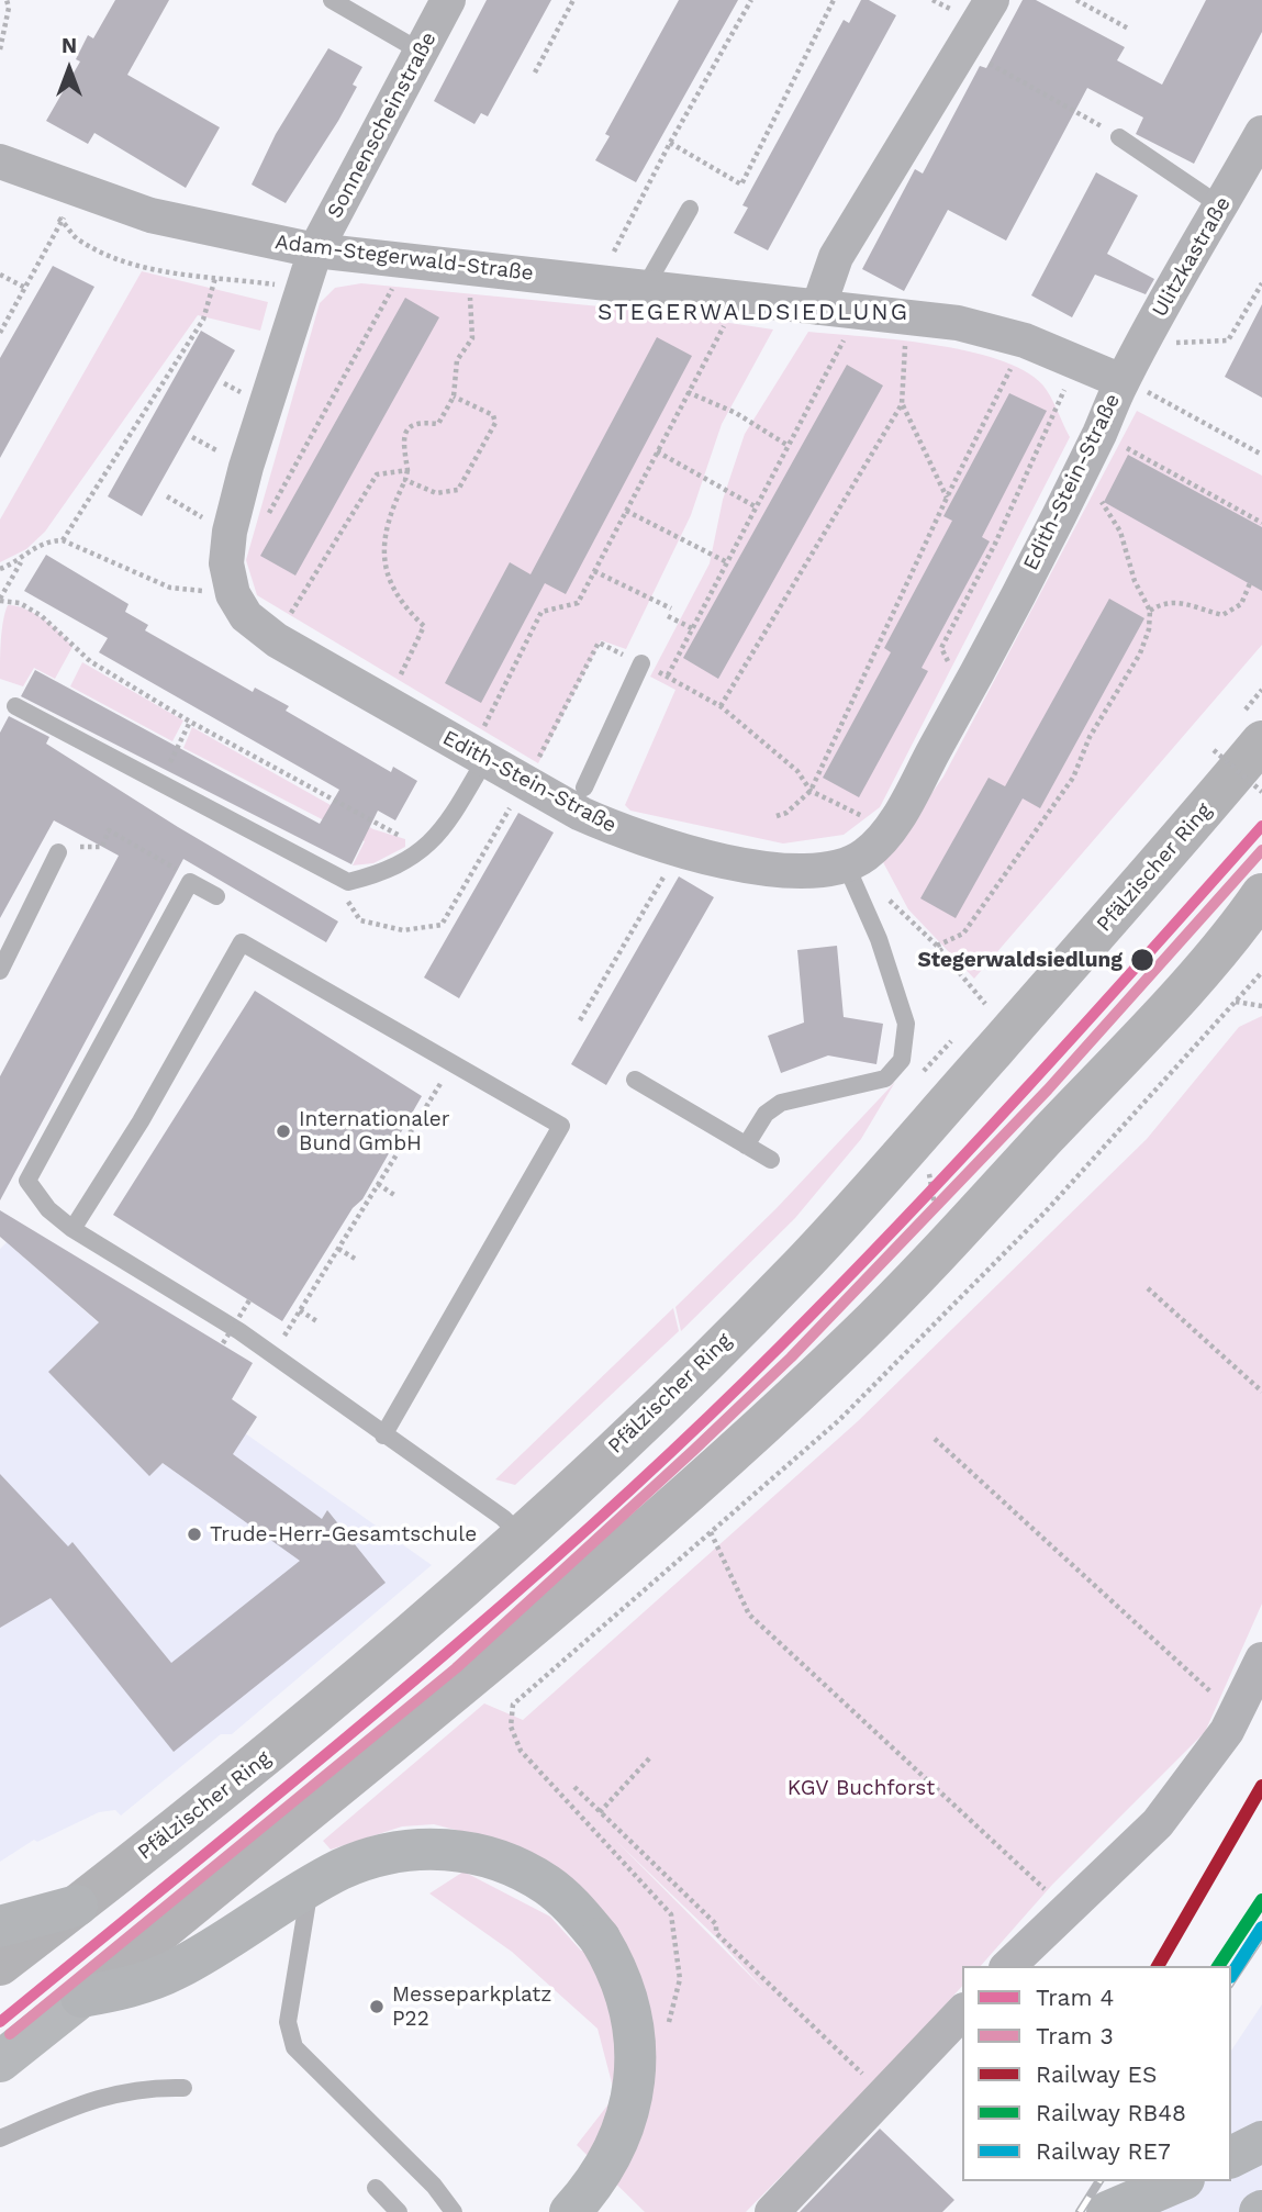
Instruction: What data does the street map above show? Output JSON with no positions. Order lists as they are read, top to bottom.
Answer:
{
  "streets": {
    "main road": ["Pfälzischer Ring"],
    "street": [
      "Sonnenscheinstraße",
      "Ulitzkastraße",
      "Adam-Stegerwald-Straße",
      "Edith-Stein-Straße"
    ]
  },
  "crossings": [
    ["Sonnenscheinstraße", "Adam-Stegerwald-Straße"],
    ["Sonnenscheinstraße", "Edith-Stein-Straße"],
    ["Ulitzkastraße", "Adam-Stegerwald-Straße"],
    ["Ulitzkastraße", "Edith-Stein-Straße"],
    ["Adam-Stegerwald-Straße", "Edith-Stein-Straße"]
  ],
  "districts": ["STEGERWALDSIEDLUNG"],
  "parks": ["KGV Buchforst"],
  "places": [
    "Stegerwaldsiedlung",
    "Internationaler Bund GmbH",
    "Trude-Herr-Gesamtschule",
    "Messeparkplatz P22"
  ],
  "lines": [
    "tram line 4",
    "tram line 3",
    "rail line ES",
    "rail line RB48",
    "rail line RE7"
  ],
  "legend": [
    "Tram 4",
    "Tram 3",
    "Railway ES",
    "Railway RB48",
    "Railway RE7"
  ],
  "north": "top"
}
